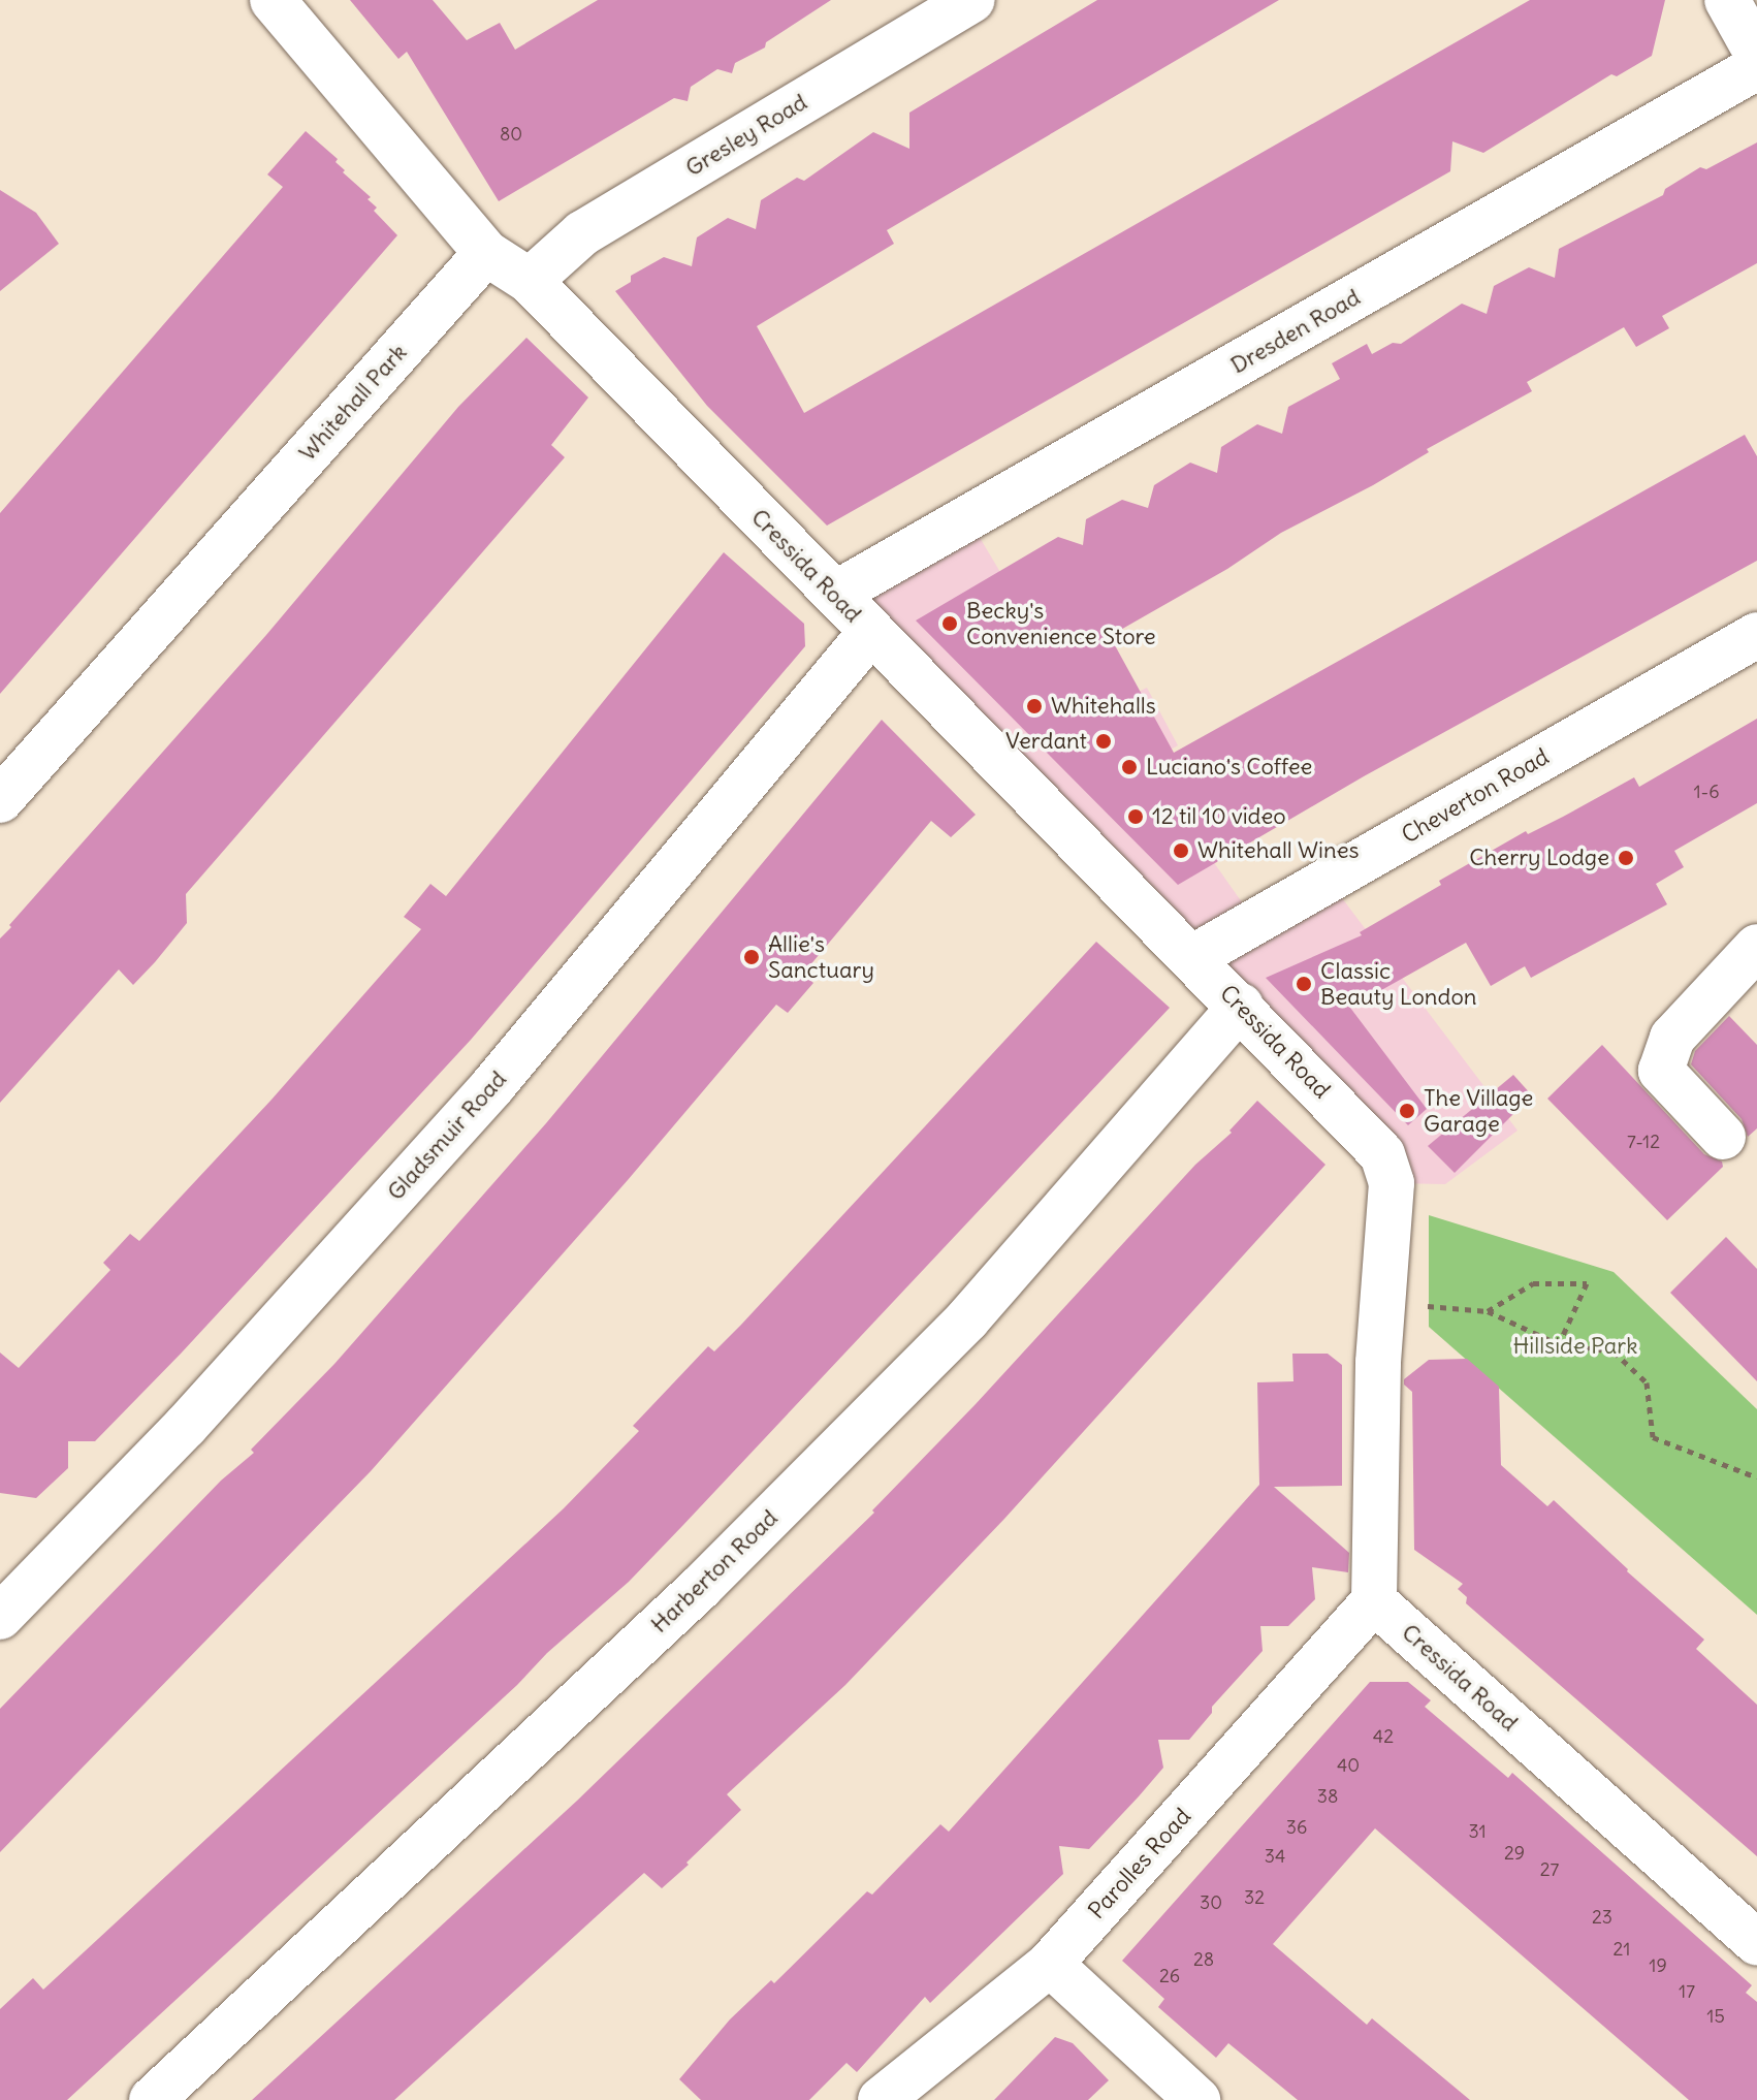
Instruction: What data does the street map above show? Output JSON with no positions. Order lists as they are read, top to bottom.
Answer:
{
  "streets": {
    "street": [
      "Gresley Road",
      "Dresden Road",
      "Whitehall Park",
      "Cressida Road",
      "Cheverton Road",
      "Gladsmuir Road",
      "Harberton Road",
      "Parolles Road"
    ]
  },
  "crossings": [
    ["Gresley Road", "Cressida Road"],
    ["Dresden Road", "Cressida Road"],
    ["Whitehall Park", "Cressida Road"],
    ["Cressida Road", "Cheverton Road"],
    ["Cressida Road", "Gladsmuir Road"],
    ["Cressida Road", "Harberton Road"],
    ["Cressida Road", "Parolles Road"]
  ],
  "parks": ["Hillside Park"],
  "places": [
    "Becky's Convenience Store",
    "Whitehalls",
    "Verdant",
    "Luciano's Coffee",
    "12 til 10 video",
    "Whitehall Wines",
    "Cherry Lodge",
    "Allie's Sanctuary",
    "Classic Beauty London",
    "The Village Garage"
  ],
  "house_numbers": [
    "80",
    "1-6",
    "7-12",
    "42",
    "40",
    "38",
    "36",
    "31",
    "29",
    "34",
    "27",
    "32",
    "30",
    "23",
    "21",
    "28",
    "19",
    "26",
    "17",
    "15"
  ]
}
